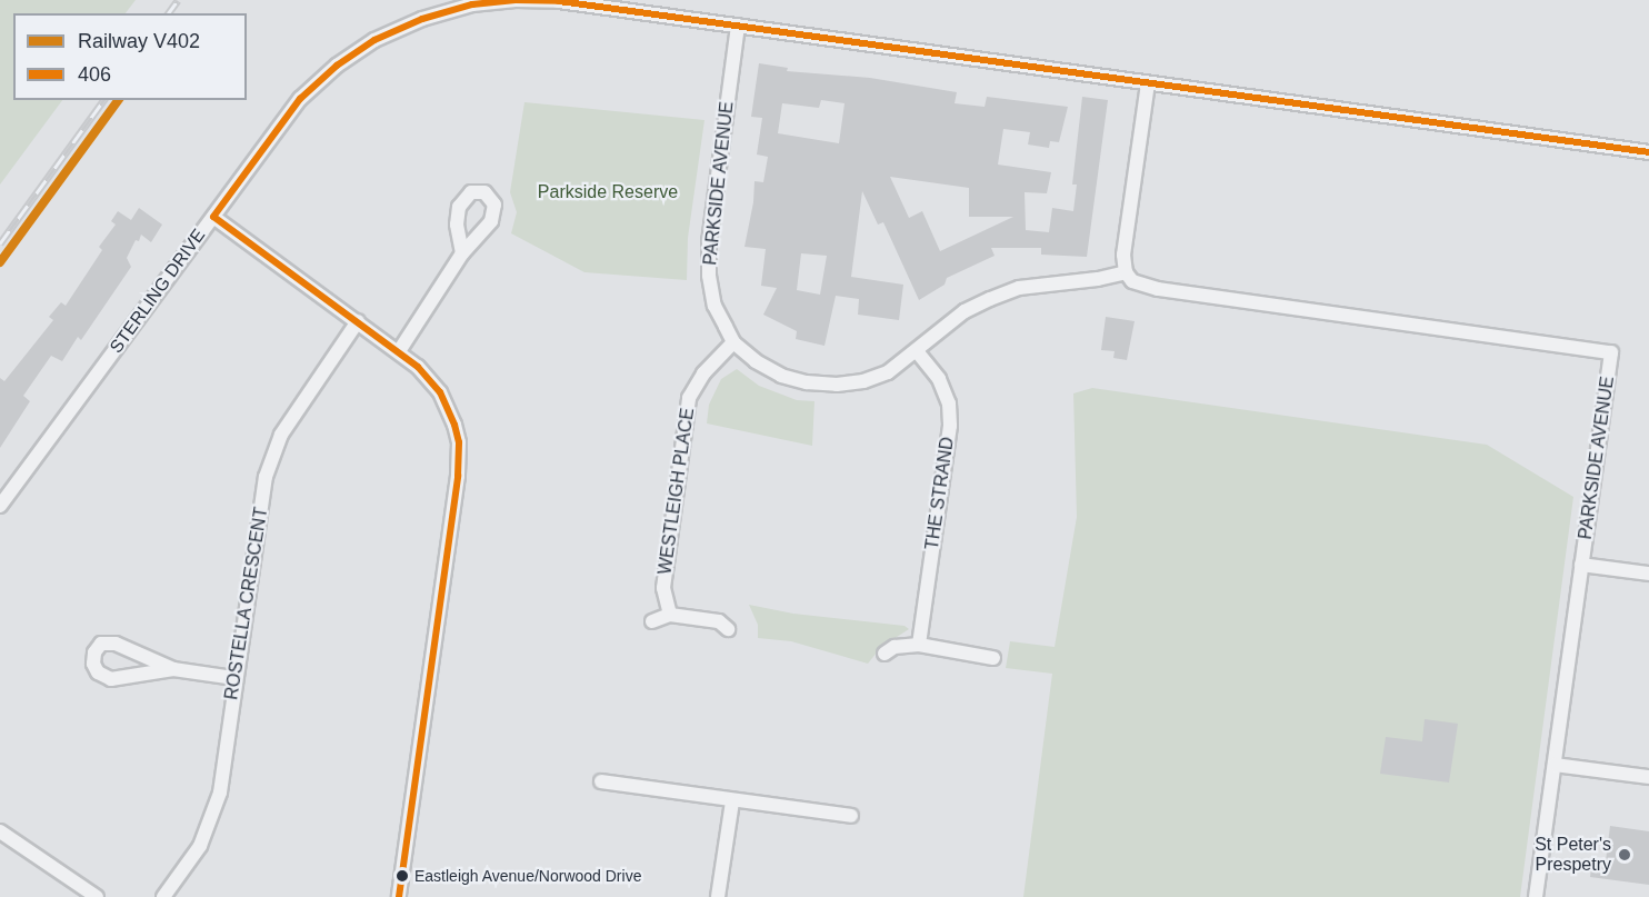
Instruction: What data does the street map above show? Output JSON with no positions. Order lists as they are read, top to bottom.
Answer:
{
  "streets": {
    "street": [
      "PARKSIDE AVENUE",
      "STERLING DRIVE",
      "WESTLEIGH PLACE",
      "THE STRAND",
      "ROSTELLA CRESCENT"
    ]
  },
  "crossings": [
    ["PARKSIDE AVENUE", "STERLING DRIVE"],
    ["PARKSIDE AVENUE", "WESTLEIGH PLACE"],
    ["PARKSIDE AVENUE", "THE STRAND"]
  ],
  "parks": ["Parkside Reserve"],
  "places": ["St Peter's Prespetry", "Eastleigh Avenue/Norwood Drive"],
  "lines": ["transit line 406", "rail line V402"],
  "legend": ["Railway V402", "406"]
}
